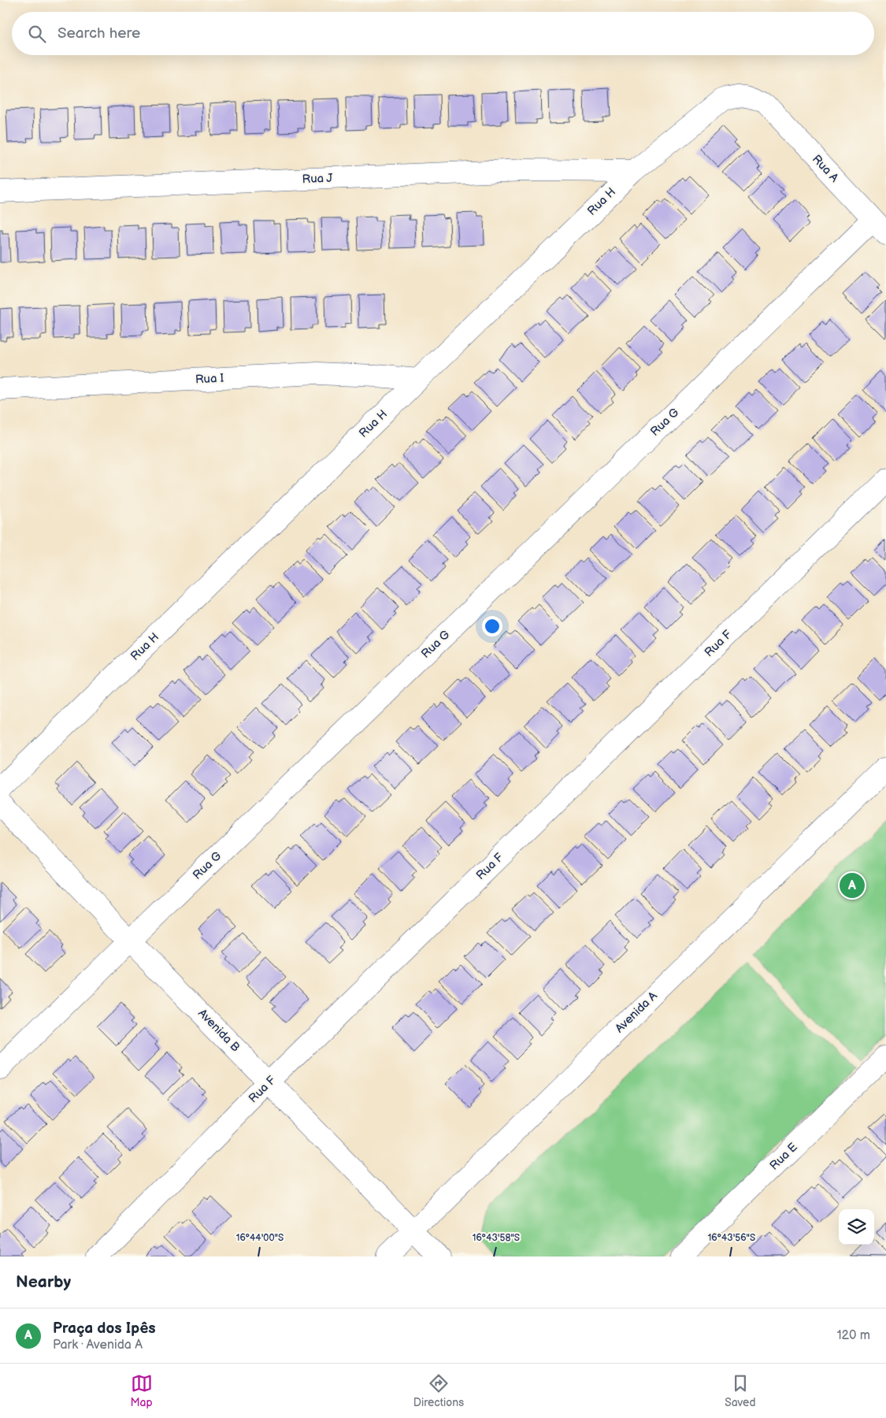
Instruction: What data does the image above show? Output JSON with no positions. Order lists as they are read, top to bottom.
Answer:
{
  "streets": {
    "street": [
      "Rua A",
      "Rua J",
      "Rua H",
      "Rua I",
      "Rua G",
      "Rua F",
      "Avenida A",
      "Avenida B",
      "Rua E"
    ]
  },
  "crossings": [
    ["Rua A", "Rua H"],
    ["Rua A", "Rua G"],
    ["Rua J", "Rua H"],
    ["Rua H", "Rua I"],
    ["Rua G", "Avenida B"],
    ["Rua F", "Avenida B"],
    ["Avenida A", "Avenida B"]
  ],
  "page": {
    "search": "Search here",
    "pins": "A",
    "heading": "Nearby",
    "list": [
      {
        "mark": "A",
        "name": "Praça dos Ipês",
        "note": "Park · Avenida A",
        "value": "120 m"
      }
    ],
    "nav": ["Map", "Directions", "Saved"]
  },
  "coordinates": ["16°44'00\"S", "16°43'58\"S", "16°43'56\"S"]
}
